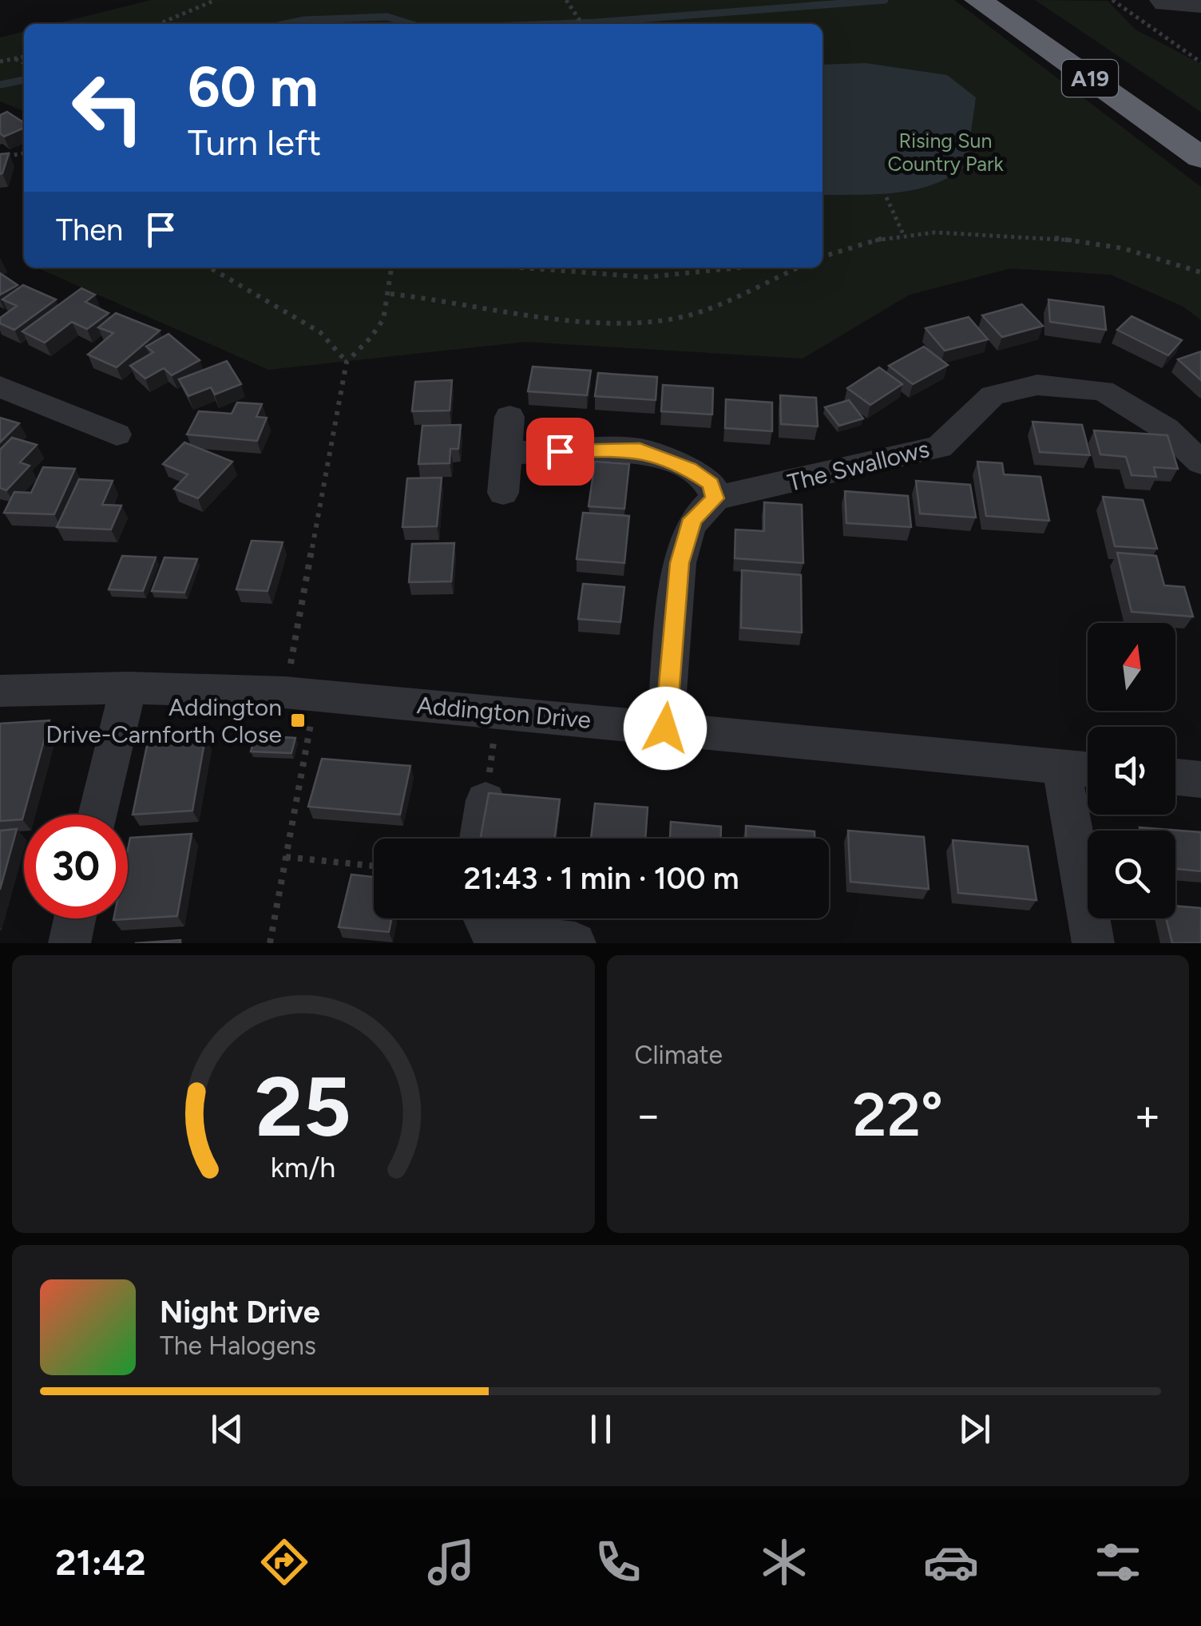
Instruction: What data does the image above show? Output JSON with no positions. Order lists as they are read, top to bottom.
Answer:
{
  "streets": {
    "highway": ["A19"],
    "street": ["The Swallows", "Addington Drive"]
  },
  "parks": ["Rising Sun Country Park"],
  "places": {
    "transit": ["Addington Drive-Carnforth Close"]
  },
  "north": "top",
  "page": {
    "turn": ["60 m", "Turn left"],
    "then": "Then",
    "limit": "30",
    "trip": "21:43 · 1 min · 100 m",
    "tile": "Climate",
    "heat": ["−", "22°", "+"],
    "song": ["Night Drive", "The Halogens"],
    "tabs": "21:42",
    "gauge": ["25", "km/h"]
  }
}
